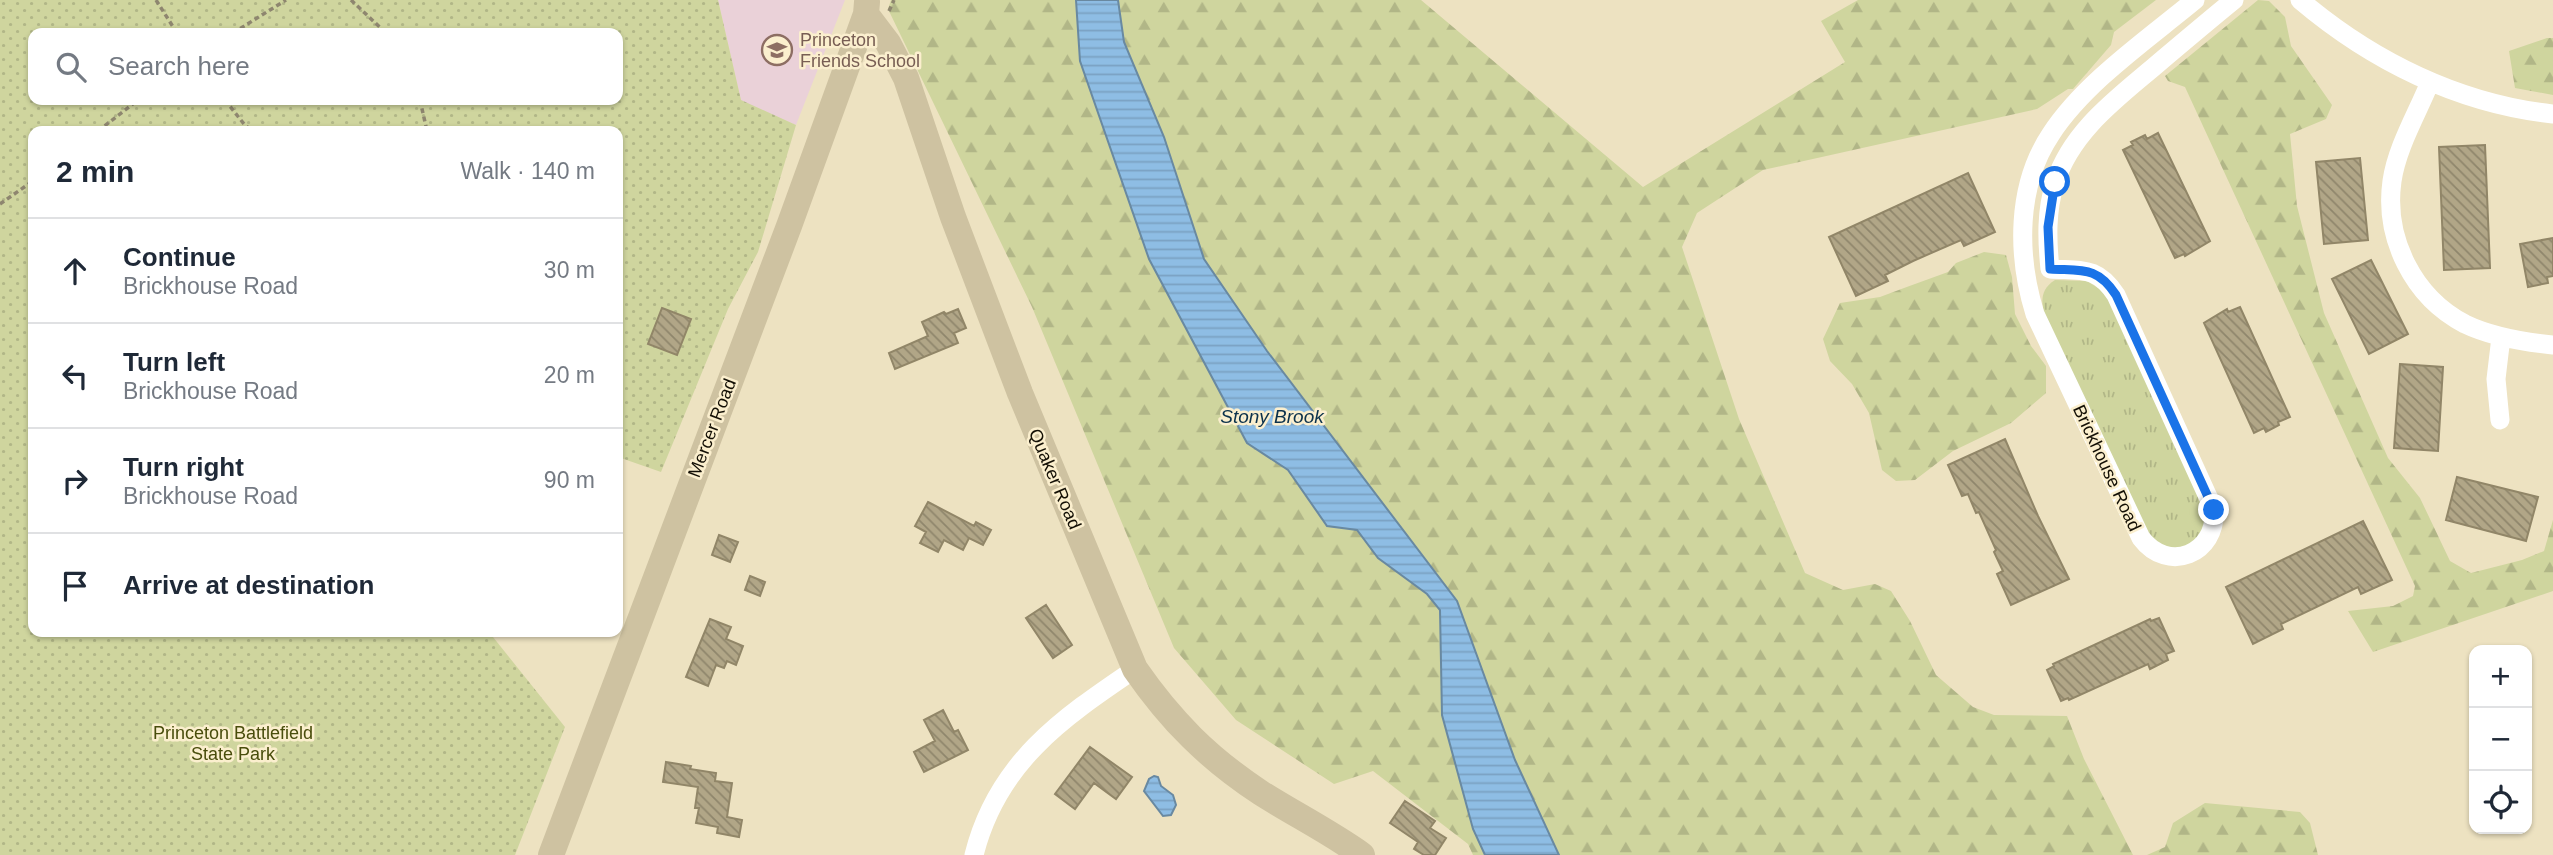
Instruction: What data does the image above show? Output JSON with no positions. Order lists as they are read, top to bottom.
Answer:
{
  "streets": {
    "street": ["Mercer Road", "Brickhouse Road", "Quaker Road"]
  },
  "crossings": [
    ["Mercer Road", "Quaker Road"]
  ],
  "water": ["Stony Brook"],
  "parks": ["Princeton Battlefield State Park"],
  "places": {
    "school or university": ["Princeton Friends School"]
  },
  "page": {
    "search": "Search here",
    "heading": ["2 min", "Walk · 140 m"],
    "list": [
      ["Continue", "Brickhouse Road", "30 m"],
      ["Turn left", "Brickhouse Road", "20 m"],
      ["Turn right", "Brickhouse Road", "90 m"],
      "Arrive at destination"
    ],
    "map_buttons": ["+", "−"]
  }
}
